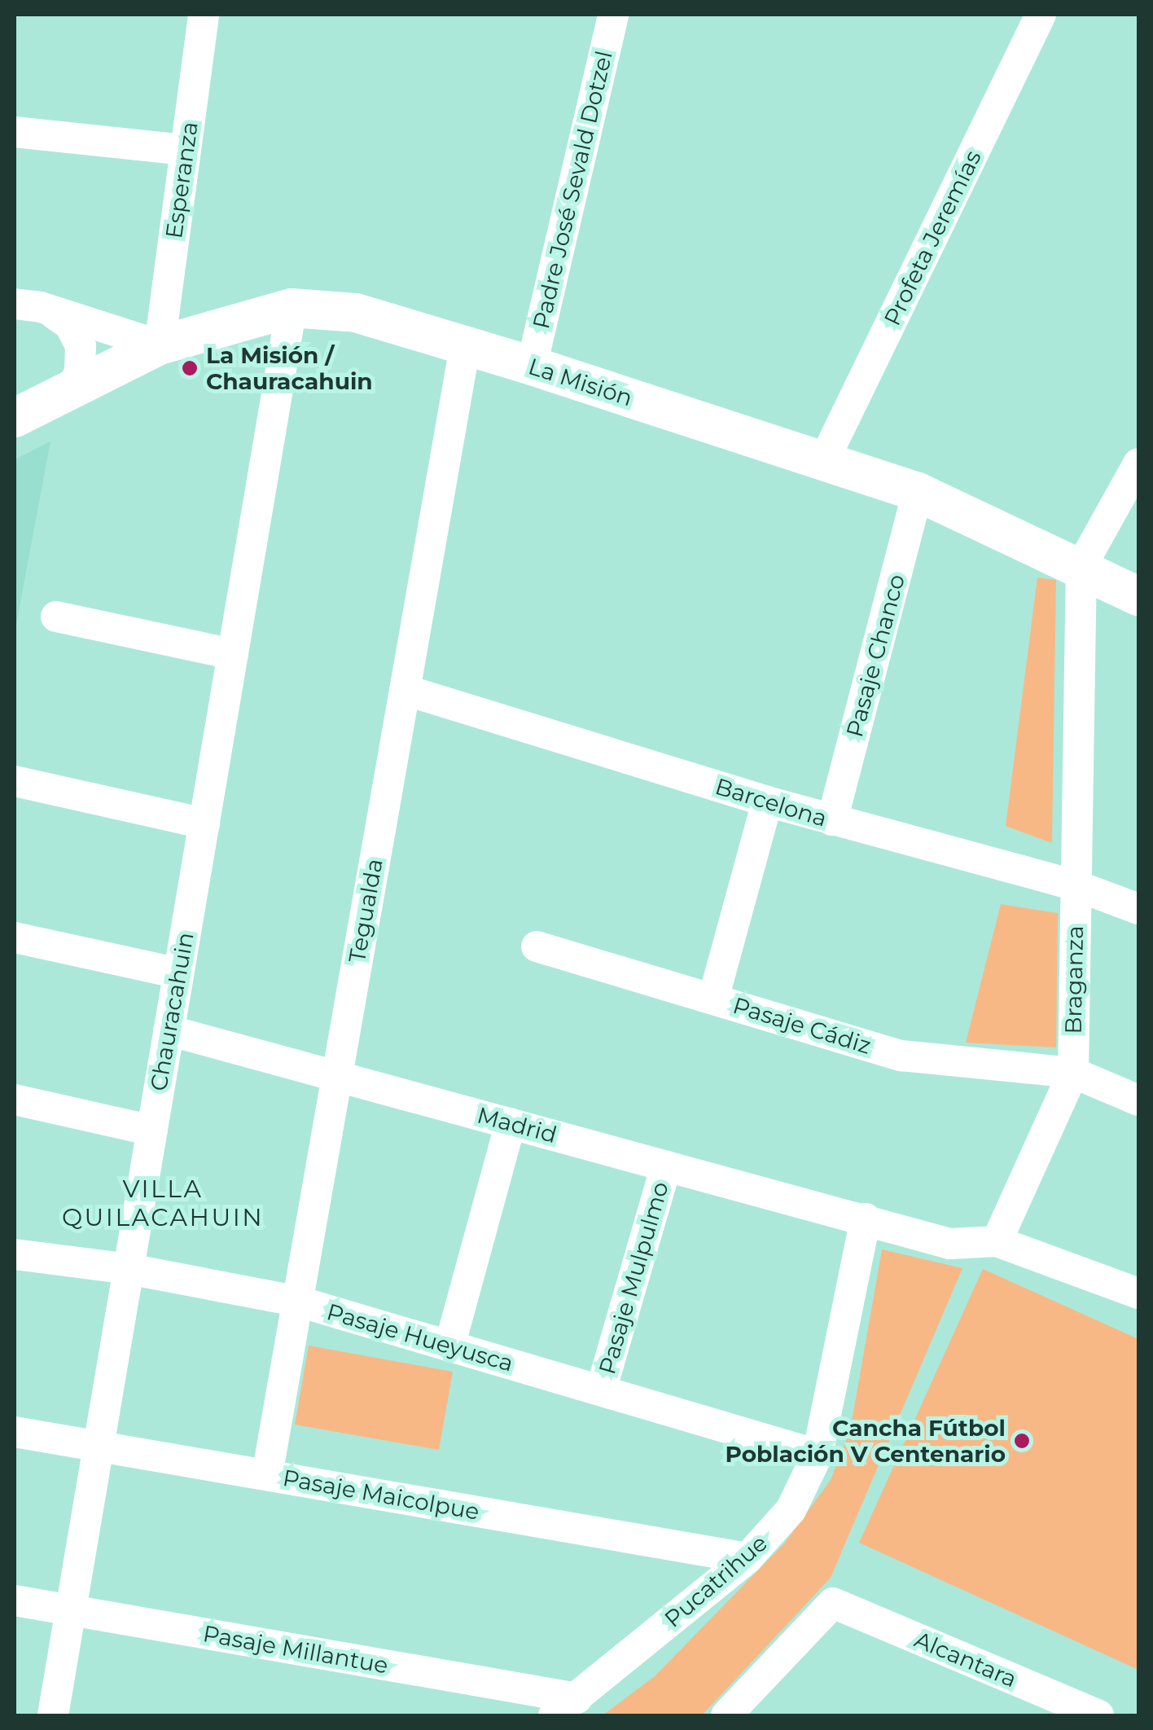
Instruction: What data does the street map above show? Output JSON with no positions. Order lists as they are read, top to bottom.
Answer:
{
  "streets": {
    "street": [
      "Esperanza",
      "Padre José Sevald Dotzel",
      "Profeta Jeremías",
      "La Misión",
      "Pasaje Chanco",
      "Barcelona",
      "Tegualda",
      "Braganza",
      "Chauracahuin",
      "Pasaje Cádiz",
      "Madrid",
      "Pasaje Mulpulmo",
      "Pasaje Hueyusca",
      "Pasaje Maicolpue",
      "Pucatrihue",
      "Pasaje Millantue",
      "Alcantara"
    ]
  },
  "crossings": [
    ["Esperanza", "La Misión"],
    ["Padre José Sevald Dotzel", "La Misión"],
    ["Profeta Jeremías", "La Misión"],
    ["La Misión", "Pasaje Chanco"],
    ["La Misión", "Tegualda"],
    ["La Misión", "Braganza"],
    ["La Misión", "Chauracahuin"],
    ["Pasaje Chanco", "Barcelona"],
    ["Barcelona", "Tegualda"],
    ["Barcelona", "Braganza"],
    ["Tegualda", "Madrid"],
    ["Tegualda", "Pasaje Hueyusca"],
    ["Tegualda", "Pasaje Maicolpue"],
    ["Braganza", "Pasaje Cádiz"],
    ["Chauracahuin", "Madrid"],
    ["Chauracahuin", "Pasaje Hueyusca"],
    ["Chauracahuin", "Pasaje Maicolpue"],
    ["Chauracahuin", "Pasaje Millantue"],
    ["Madrid", "Pasaje Mulpulmo"],
    ["Madrid", "Pucatrihue"],
    ["Pasaje Mulpulmo", "Pasaje Hueyusca"],
    ["Pasaje Hueyusca", "Pucatrihue"],
    ["Pasaje Maicolpue", "Pucatrihue"],
    ["Pucatrihue", "Pasaje Millantue"]
  ],
  "districts": ["VILLA QUILACAHUIN"],
  "places": ["La Misión / Chauracahuin", "Cancha Fútbol Población V Centenario"]
}
